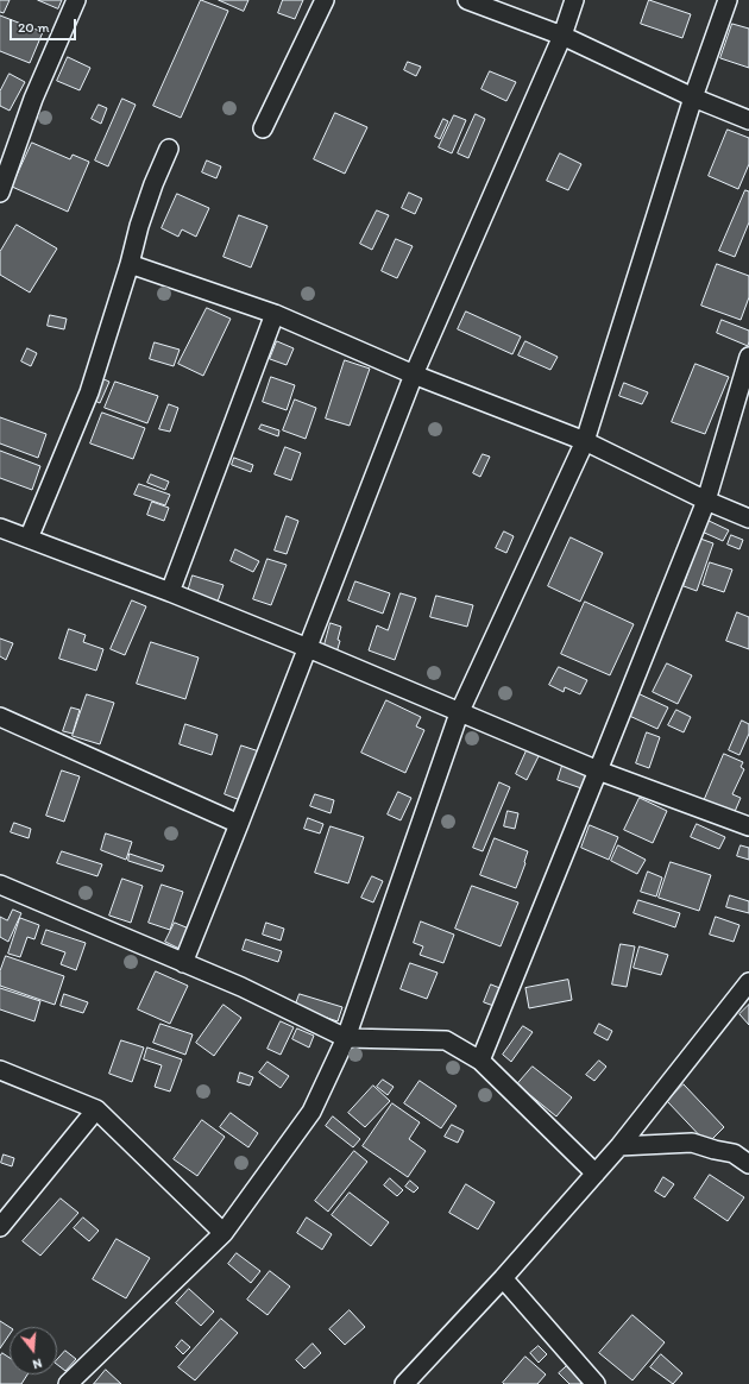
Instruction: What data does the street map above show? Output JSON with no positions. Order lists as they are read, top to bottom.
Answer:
{
  "scale_bar": "20 m",
  "north": "bottom"
}
